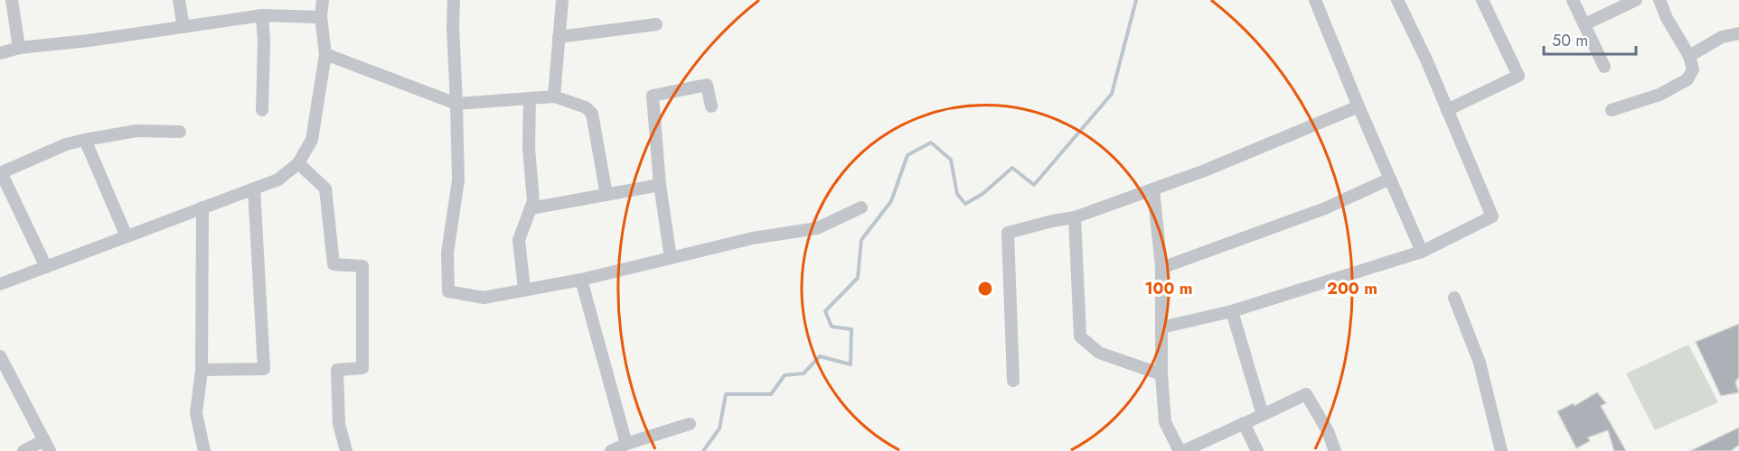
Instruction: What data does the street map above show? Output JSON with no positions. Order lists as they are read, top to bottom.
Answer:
{
  "scale_bar": "50 m",
  "rings": ["100 m", "200 m"]
}
